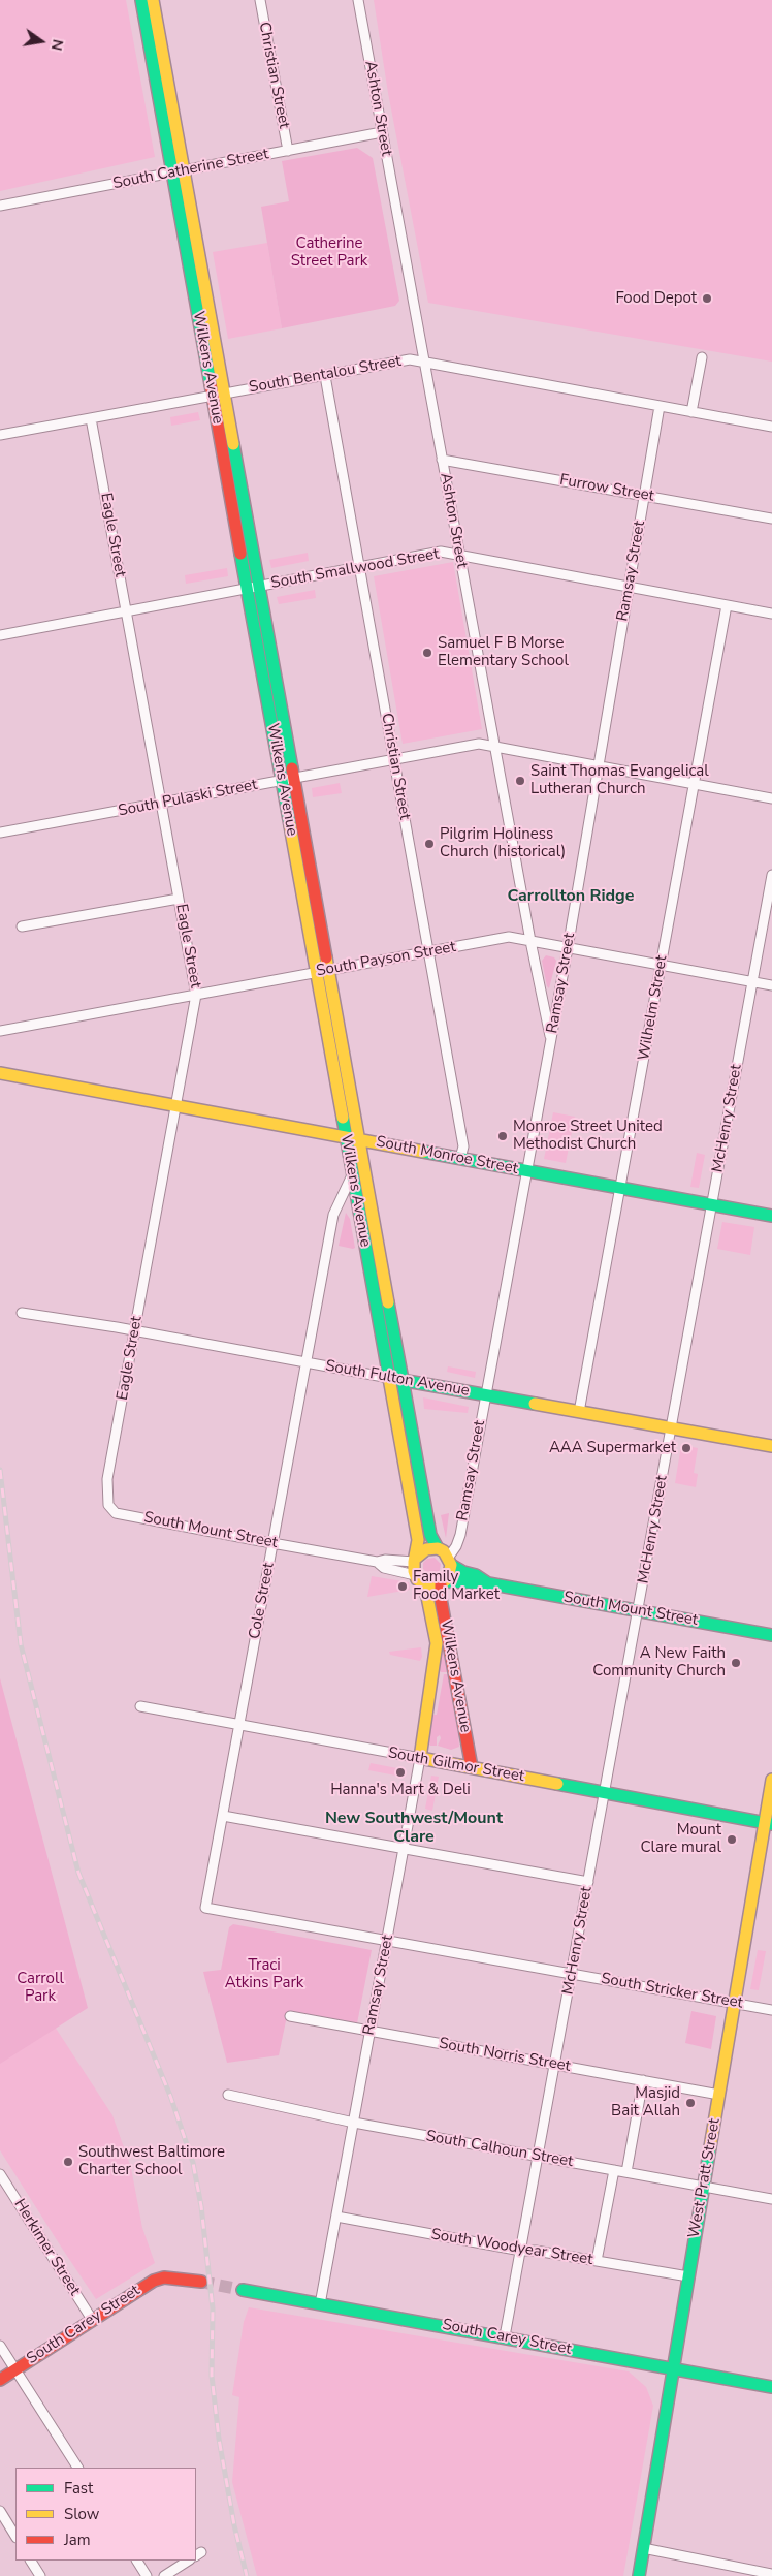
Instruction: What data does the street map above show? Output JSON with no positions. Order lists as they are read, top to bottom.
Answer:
{
  "streets": {
    "main road": [
      "Wilkens Avenue",
      "Ramsay Street",
      "South Monroe Street",
      "South Fulton Avenue",
      "South Mount Street",
      "South Gilmor Street",
      "West Pratt Street",
      "South Carey Street"
    ],
    "street": [
      "Christian Street",
      "Ashton Street",
      "South Catherine Street",
      "South Bentalou Street",
      "Furrow Street",
      "Eagle Street",
      "South Smallwood Street",
      "South Pulaski Street",
      "South Payson Street",
      "Wilhelm Street",
      "McHenry Street",
      "Cole Street",
      "South Stricker Street",
      "South Norris Street",
      "South Calhoun Street",
      "Herkimer Street",
      "South Woodyear Street"
    ]
  },
  "crossings": [
    ["Christian Street", "South Catherine Street"],
    ["Christian Street", "South Bentalou Street"],
    ["Christian Street", "South Smallwood Street"],
    ["Christian Street", "South Pulaski Street"],
    ["Christian Street", "South Payson Street"],
    ["Christian Street", "South Monroe Street"],
    ["Ashton Street", "South Catherine Street"],
    ["Ashton Street", "South Bentalou Street"],
    ["Ashton Street", "Furrow Street"],
    ["Ashton Street", "South Smallwood Street"],
    ["Ashton Street", "Ramsay Street"],
    ["Ashton Street", "South Pulaski Street"],
    ["Ashton Street", "South Payson Street"],
    ["South Catherine Street", "Wilkens Avenue"],
    ["Wilkens Avenue", "South Bentalou Street"],
    ["Wilkens Avenue", "South Smallwood Street"],
    ["Wilkens Avenue", "Ramsay Street"],
    ["Wilkens Avenue", "South Pulaski Street"],
    ["Wilkens Avenue", "South Payson Street"],
    ["Wilkens Avenue", "South Monroe Street"],
    ["Wilkens Avenue", "South Fulton Avenue"],
    ["Wilkens Avenue", "South Mount Street"],
    ["Wilkens Avenue", "Cole Street"],
    ["Wilkens Avenue", "South Gilmor Street"],
    ["South Bentalou Street", "Eagle Street"],
    ["South Bentalou Street", "Ramsay Street"],
    ["Furrow Street", "Ramsay Street"],
    ["Eagle Street", "South Smallwood Street"],
    ["Eagle Street", "South Pulaski Street"],
    ["Eagle Street", "South Payson Street"],
    ["Eagle Street", "South Monroe Street"],
    ["Eagle Street", "South Fulton Avenue"],
    ["Eagle Street", "South Mount Street"],
    ["South Smallwood Street", "Ramsay Street"],
    ["South Smallwood Street", "Wilhelm Street"],
    ["Ramsay Street", "South Pulaski Street"],
    ["Ramsay Street", "South Payson Street"],
    ["Ramsay Street", "South Monroe Street"],
    ["Ramsay Street", "South Fulton Avenue"],
    ["Ramsay Street", "South Mount Street"],
    ["Ramsay Street", "South Gilmor Street"],
    ["Ramsay Street", "South Stricker Street"],
    ["Ramsay Street", "South Norris Street"],
    ["Ramsay Street", "South Calhoun Street"],
    ["Ramsay Street", "South Woodyear Street"],
    ["Ramsay Street", "South Carey Street"],
    ["South Pulaski Street", "Wilhelm Street"],
    ["South Payson Street", "Wilhelm Street"],
    ["South Payson Street", "McHenry Street"],
    ["Wilhelm Street", "South Monroe Street"],
    ["Wilhelm Street", "South Fulton Avenue"],
    ["McHenry Street", "South Monroe Street"],
    ["McHenry Street", "South Fulton Avenue"],
    ["McHenry Street", "South Mount Street"],
    ["McHenry Street", "South Gilmor Street"],
    ["McHenry Street", "South Stricker Street"],
    ["McHenry Street", "South Norris Street"],
    ["McHenry Street", "South Calhoun Street"],
    ["McHenry Street", "South Woodyear Street"],
    ["McHenry Street", "South Carey Street"],
    ["South Fulton Avenue", "Cole Street"],
    ["South Mount Street", "Cole Street"],
    ["Cole Street", "South Gilmor Street"],
    ["Cole Street", "South Stricker Street"],
    ["South Gilmor Street", "West Pratt Street"],
    ["South Stricker Street", "West Pratt Street"],
    ["South Norris Street", "West Pratt Street"],
    ["South Calhoun Street", "West Pratt Street"],
    ["West Pratt Street", "South Woodyear Street"],
    ["West Pratt Street", "South Carey Street"],
    ["Herkimer Street", "South Carey Street"]
  ],
  "districts": ["Carrollton Ridge", "New Southwest/Mount Clare"],
  "parks": ["Catherine Street Park", "Traci Atkins Park", "Carroll Park"],
  "places": [
    "Food Depot",
    "Samuel F B Morse Elementary School",
    "Saint Thomas Evangelical Lutheran Church",
    "Pilgrim Holiness Church (historical)",
    "Monroe Street United Methodist Church",
    "AAA Supermarket",
    "Family Food Market",
    "A New Faith Community Church",
    "Hanna's Mart & Deli",
    "Mount Clare mural",
    "Masjid Bait Allah",
    "Southwest Baltimore Charter School"
  ],
  "legend": ["Fast", "Slow", "Jam"],
  "north": "right"
}
